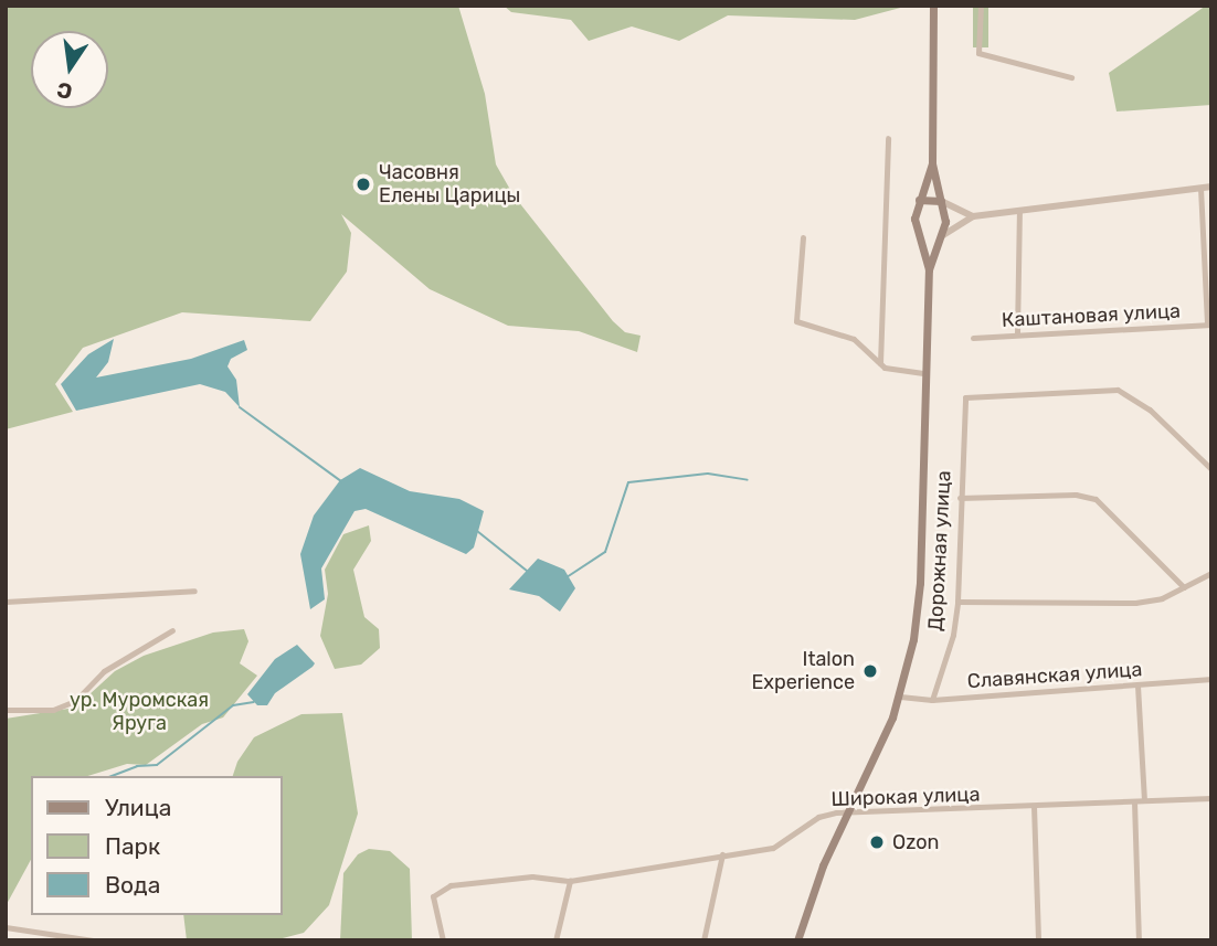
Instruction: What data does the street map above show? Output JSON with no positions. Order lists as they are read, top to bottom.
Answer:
{
  "streets": {
    "street": [
      "Каштановая улица",
      "Дорожная улица",
      "Славянская улица",
      "Широкая улица"
    ]
  },
  "crossings": [
    ["Дорожная улица", "Славянская улица"]
  ],
  "parks": ["ур. Муромская Яруга"],
  "places": ["Часовня Елены Царицы", "Italon Experience", "Ozon"],
  "legend": ["Улица", "Парк", "Вода"],
  "north": "bottom"
}
